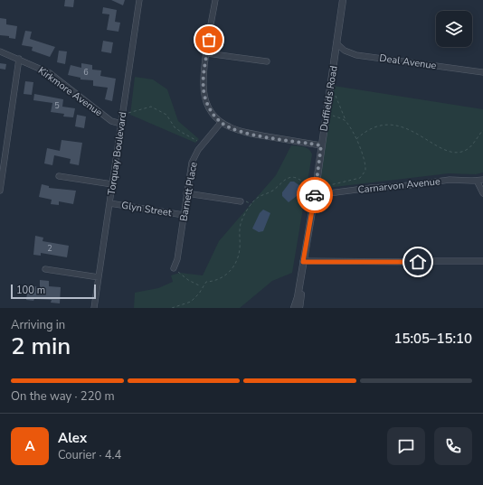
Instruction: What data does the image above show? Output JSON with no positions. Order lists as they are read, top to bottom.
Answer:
{
  "streets": {
    "street": [
      "Deal Avenue",
      "Kirkmore Avenue",
      "Duffields Road",
      "Torquay Boulevard",
      "Carnarvon Avenue",
      "Barnett Place",
      "Glyn Street"
    ]
  },
  "crossings": [
    ["Deal Avenue", "Duffields Road"],
    ["Kirkmore Avenue", "Torquay Boulevard"],
    ["Duffields Road", "Carnarvon Avenue"],
    ["Torquay Boulevard", "Glyn Street"],
    ["Barnett Place", "Glyn Street"]
  ],
  "house_numbers": ["6", "5", "2"],
  "scale_bar": "100 m",
  "page": {
    "scale": "100 m",
    "heading": ["2 min", "Arriving in", "15:05–15:10"],
    "panel": ["Alex", "Courier · 4.4"],
    "bar": "On the way · 220 m",
    "round": "A"
  }
}
